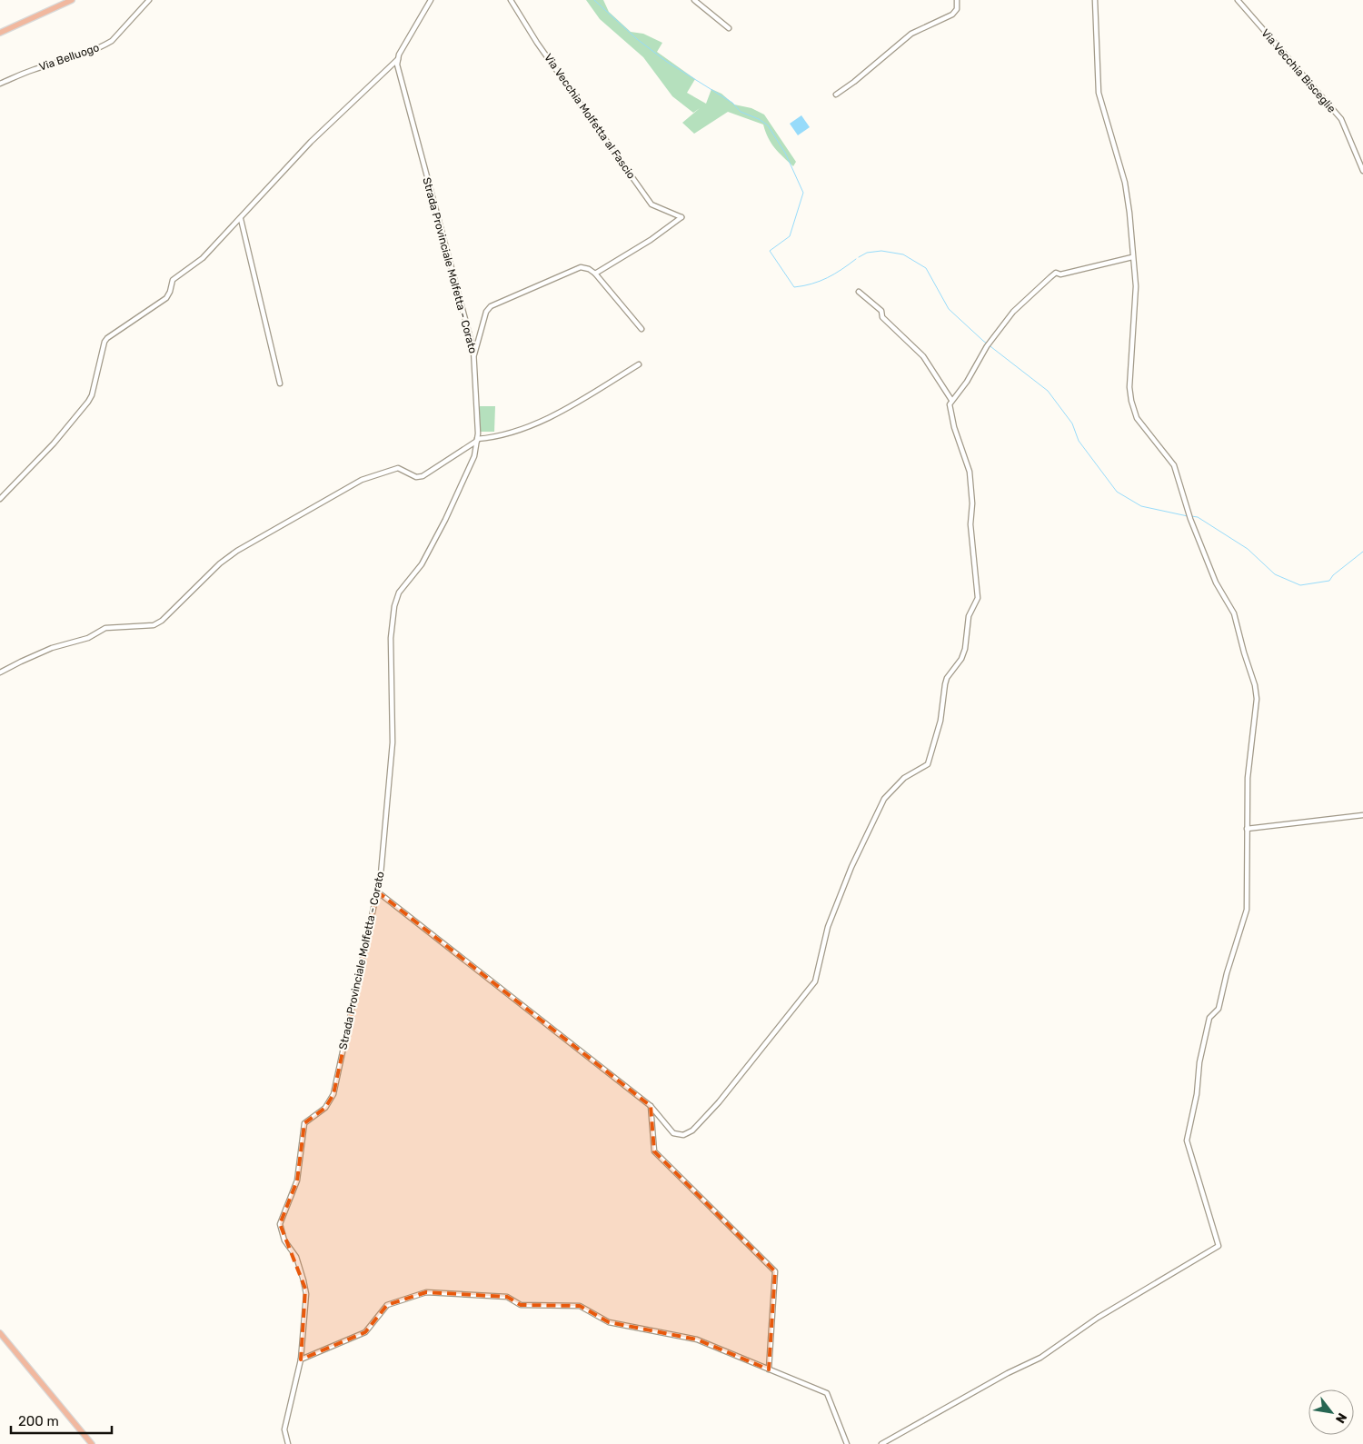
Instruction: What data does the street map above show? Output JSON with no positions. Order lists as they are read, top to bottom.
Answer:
{
  "streets": {
    "street": [
      "Via Belluogo",
      "Via Vecchia Bisceglie",
      "Via Vecchia Molfetta al Fascio",
      "Strada Provinciale Molfetta - Corato"
    ]
  },
  "scale_bar": "200 m",
  "north": "bottom right"
}
